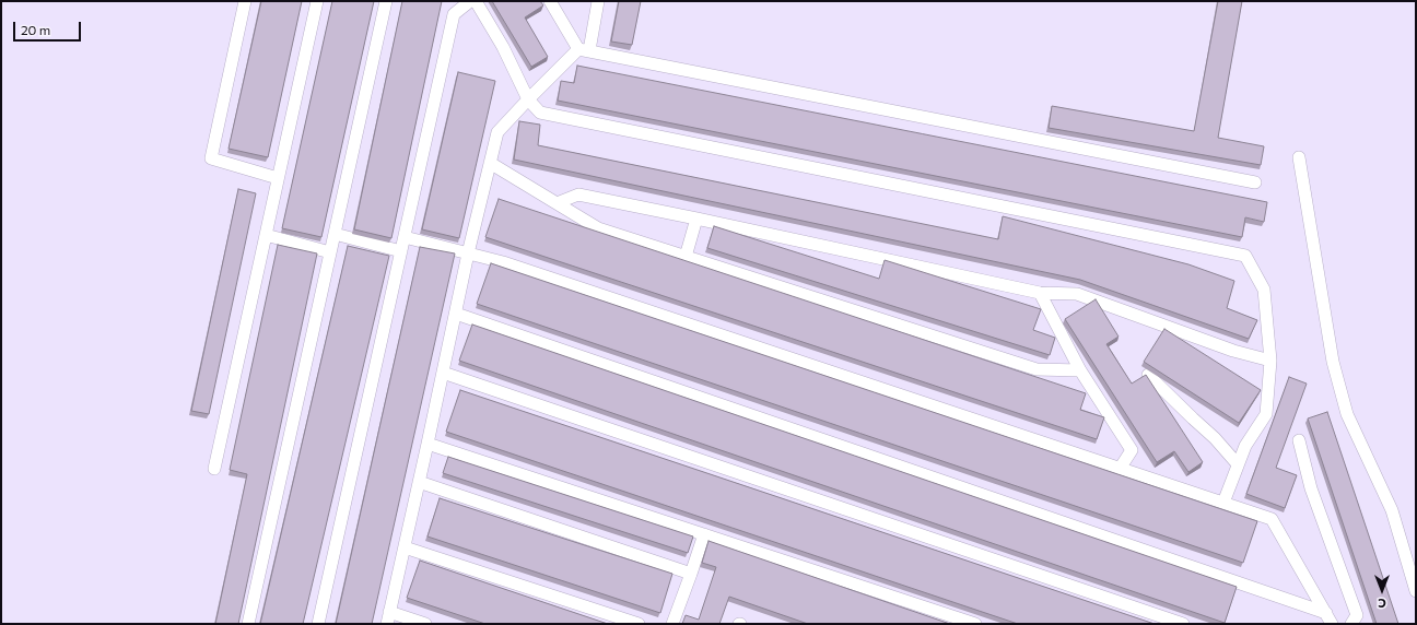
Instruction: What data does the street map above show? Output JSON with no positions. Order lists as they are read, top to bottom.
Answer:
{
  "scale_bar": "20 m",
  "north": "bottom"
}
